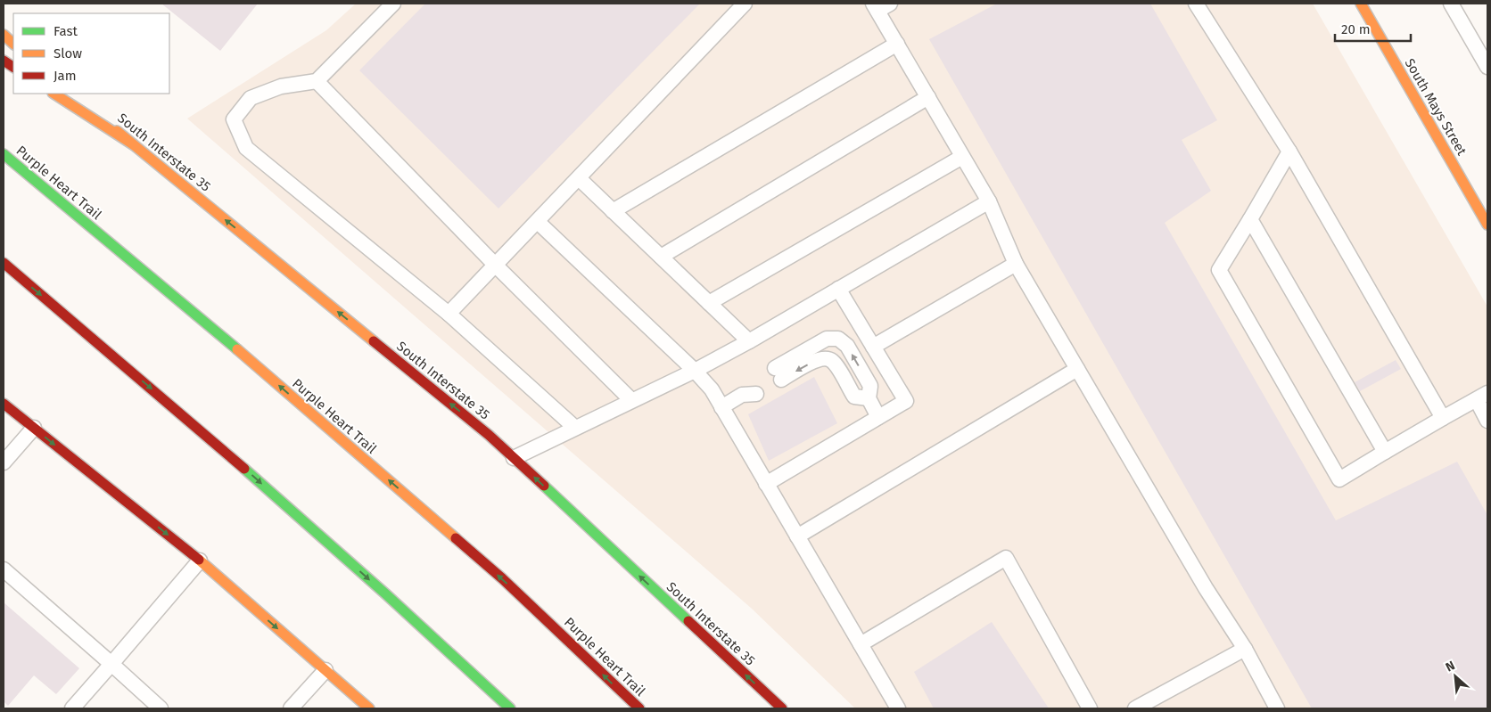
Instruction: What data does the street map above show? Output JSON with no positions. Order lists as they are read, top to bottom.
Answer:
{
  "streets": {
    "main road": ["South Mays Street", "South Interstate 35", "Purple Heart Trail"]
  },
  "one_way": ["South Interstate 35"],
  "legend": ["Fast", "Slow", "Jam"],
  "scale_bar": "20 m",
  "north": "top left"
}
